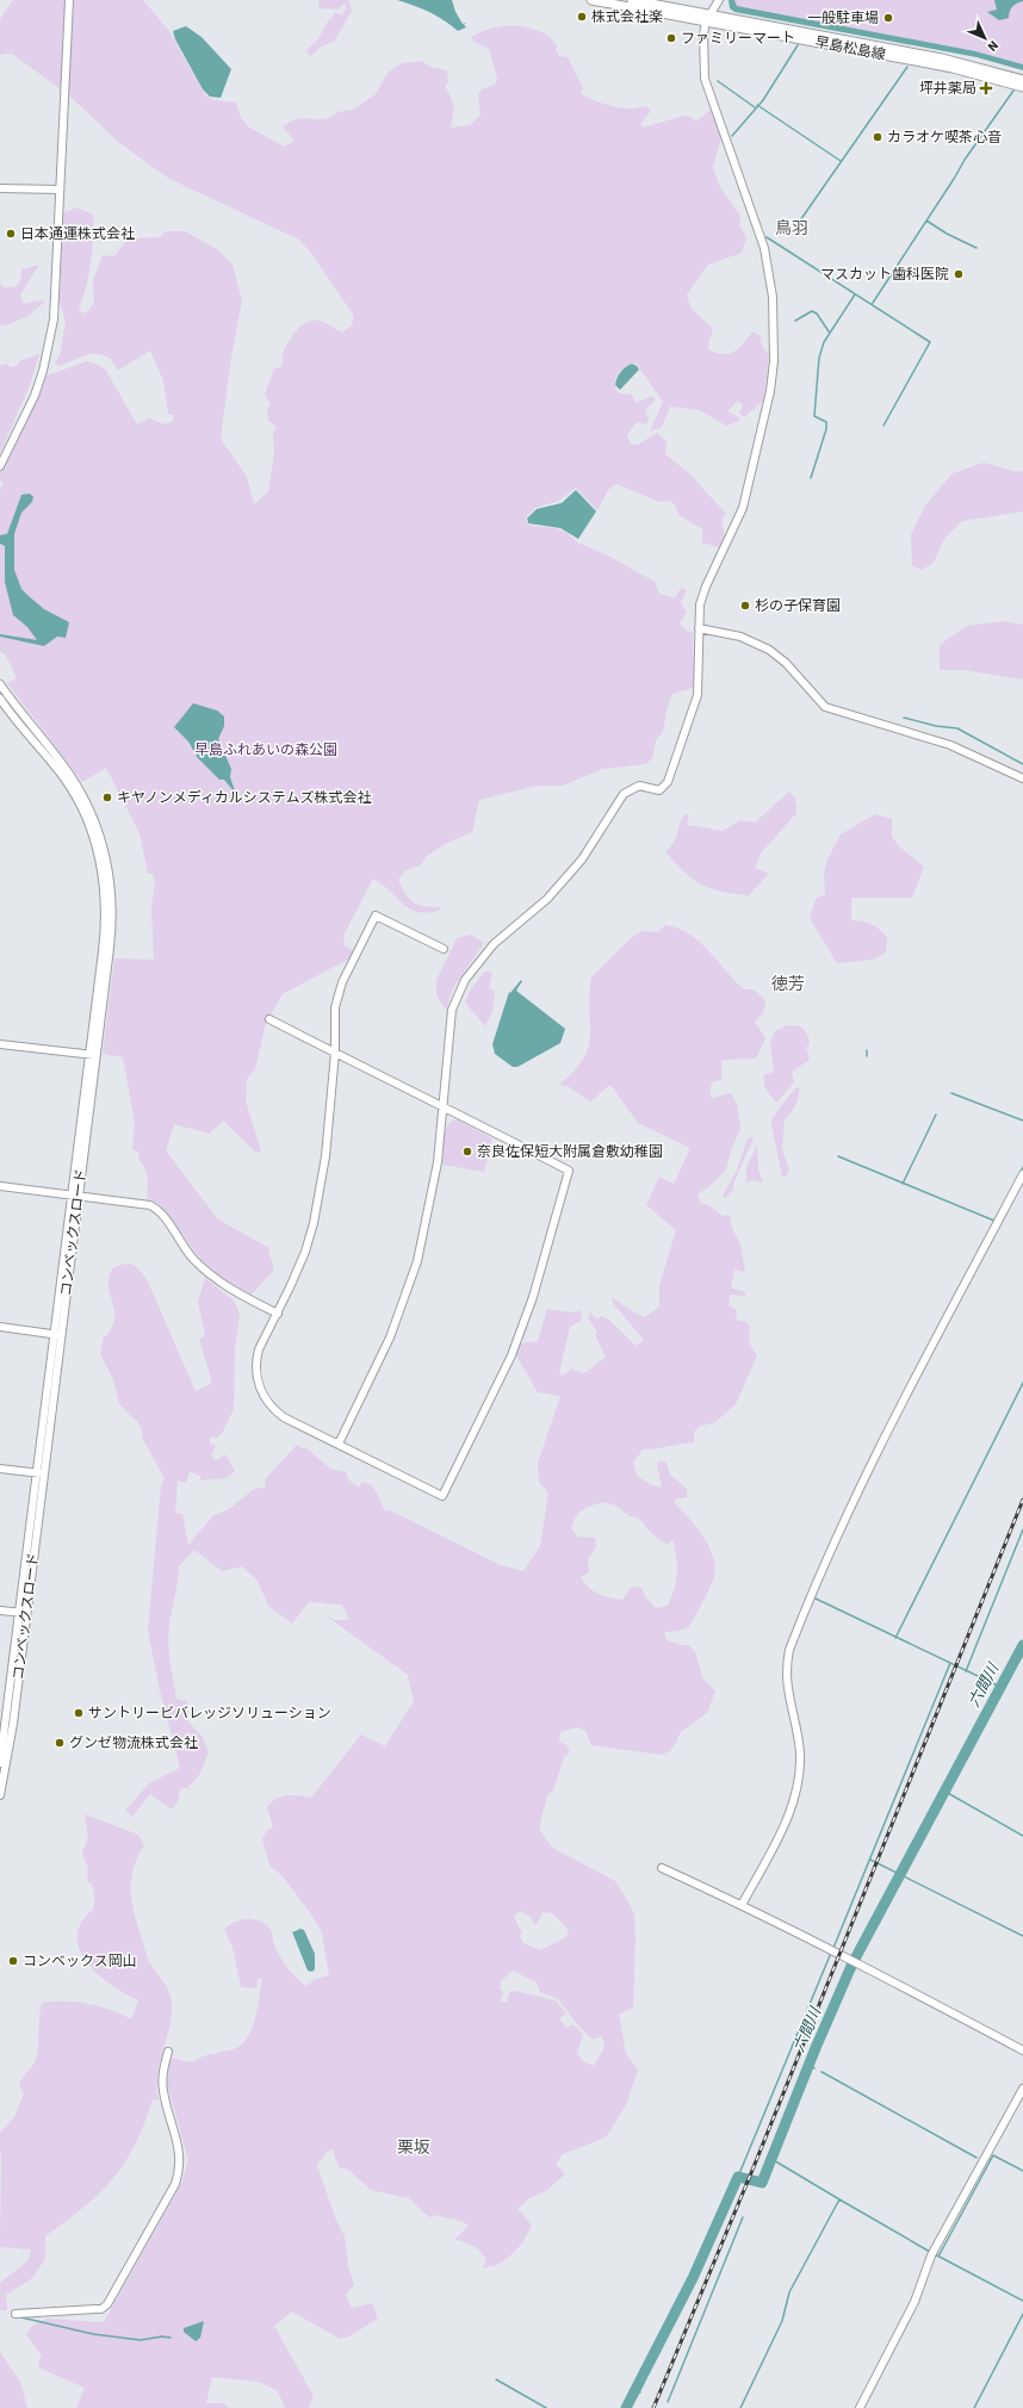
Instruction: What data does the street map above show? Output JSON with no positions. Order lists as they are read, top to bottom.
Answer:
{
  "streets": {
    "main road": ["早島松島線"],
    "street": ["コンベックスロード"]
  },
  "districts": ["鳥羽", "徳芳", "栗坂"],
  "water": ["六間川"],
  "parks": ["早島ふれあいの森公園"],
  "places": {
    "other": [
      "株式会社楽",
      "一般駐車場",
      "ファミリーマート",
      "カラオケ喫茶心音",
      "日本通運株式会社",
      "マスカット歯科医院",
      "杉の子保育園",
      "キヤノンメディカルシステムズ株式会社",
      "奈良佐保短大附属倉敷幼稚園",
      "サントリービバレッジソリューション",
      "グンゼ物流株式会社",
      "コンベックス岡山"
    ],
    "health": ["坪井薬局"]
  },
  "north": "bottom right"
}
